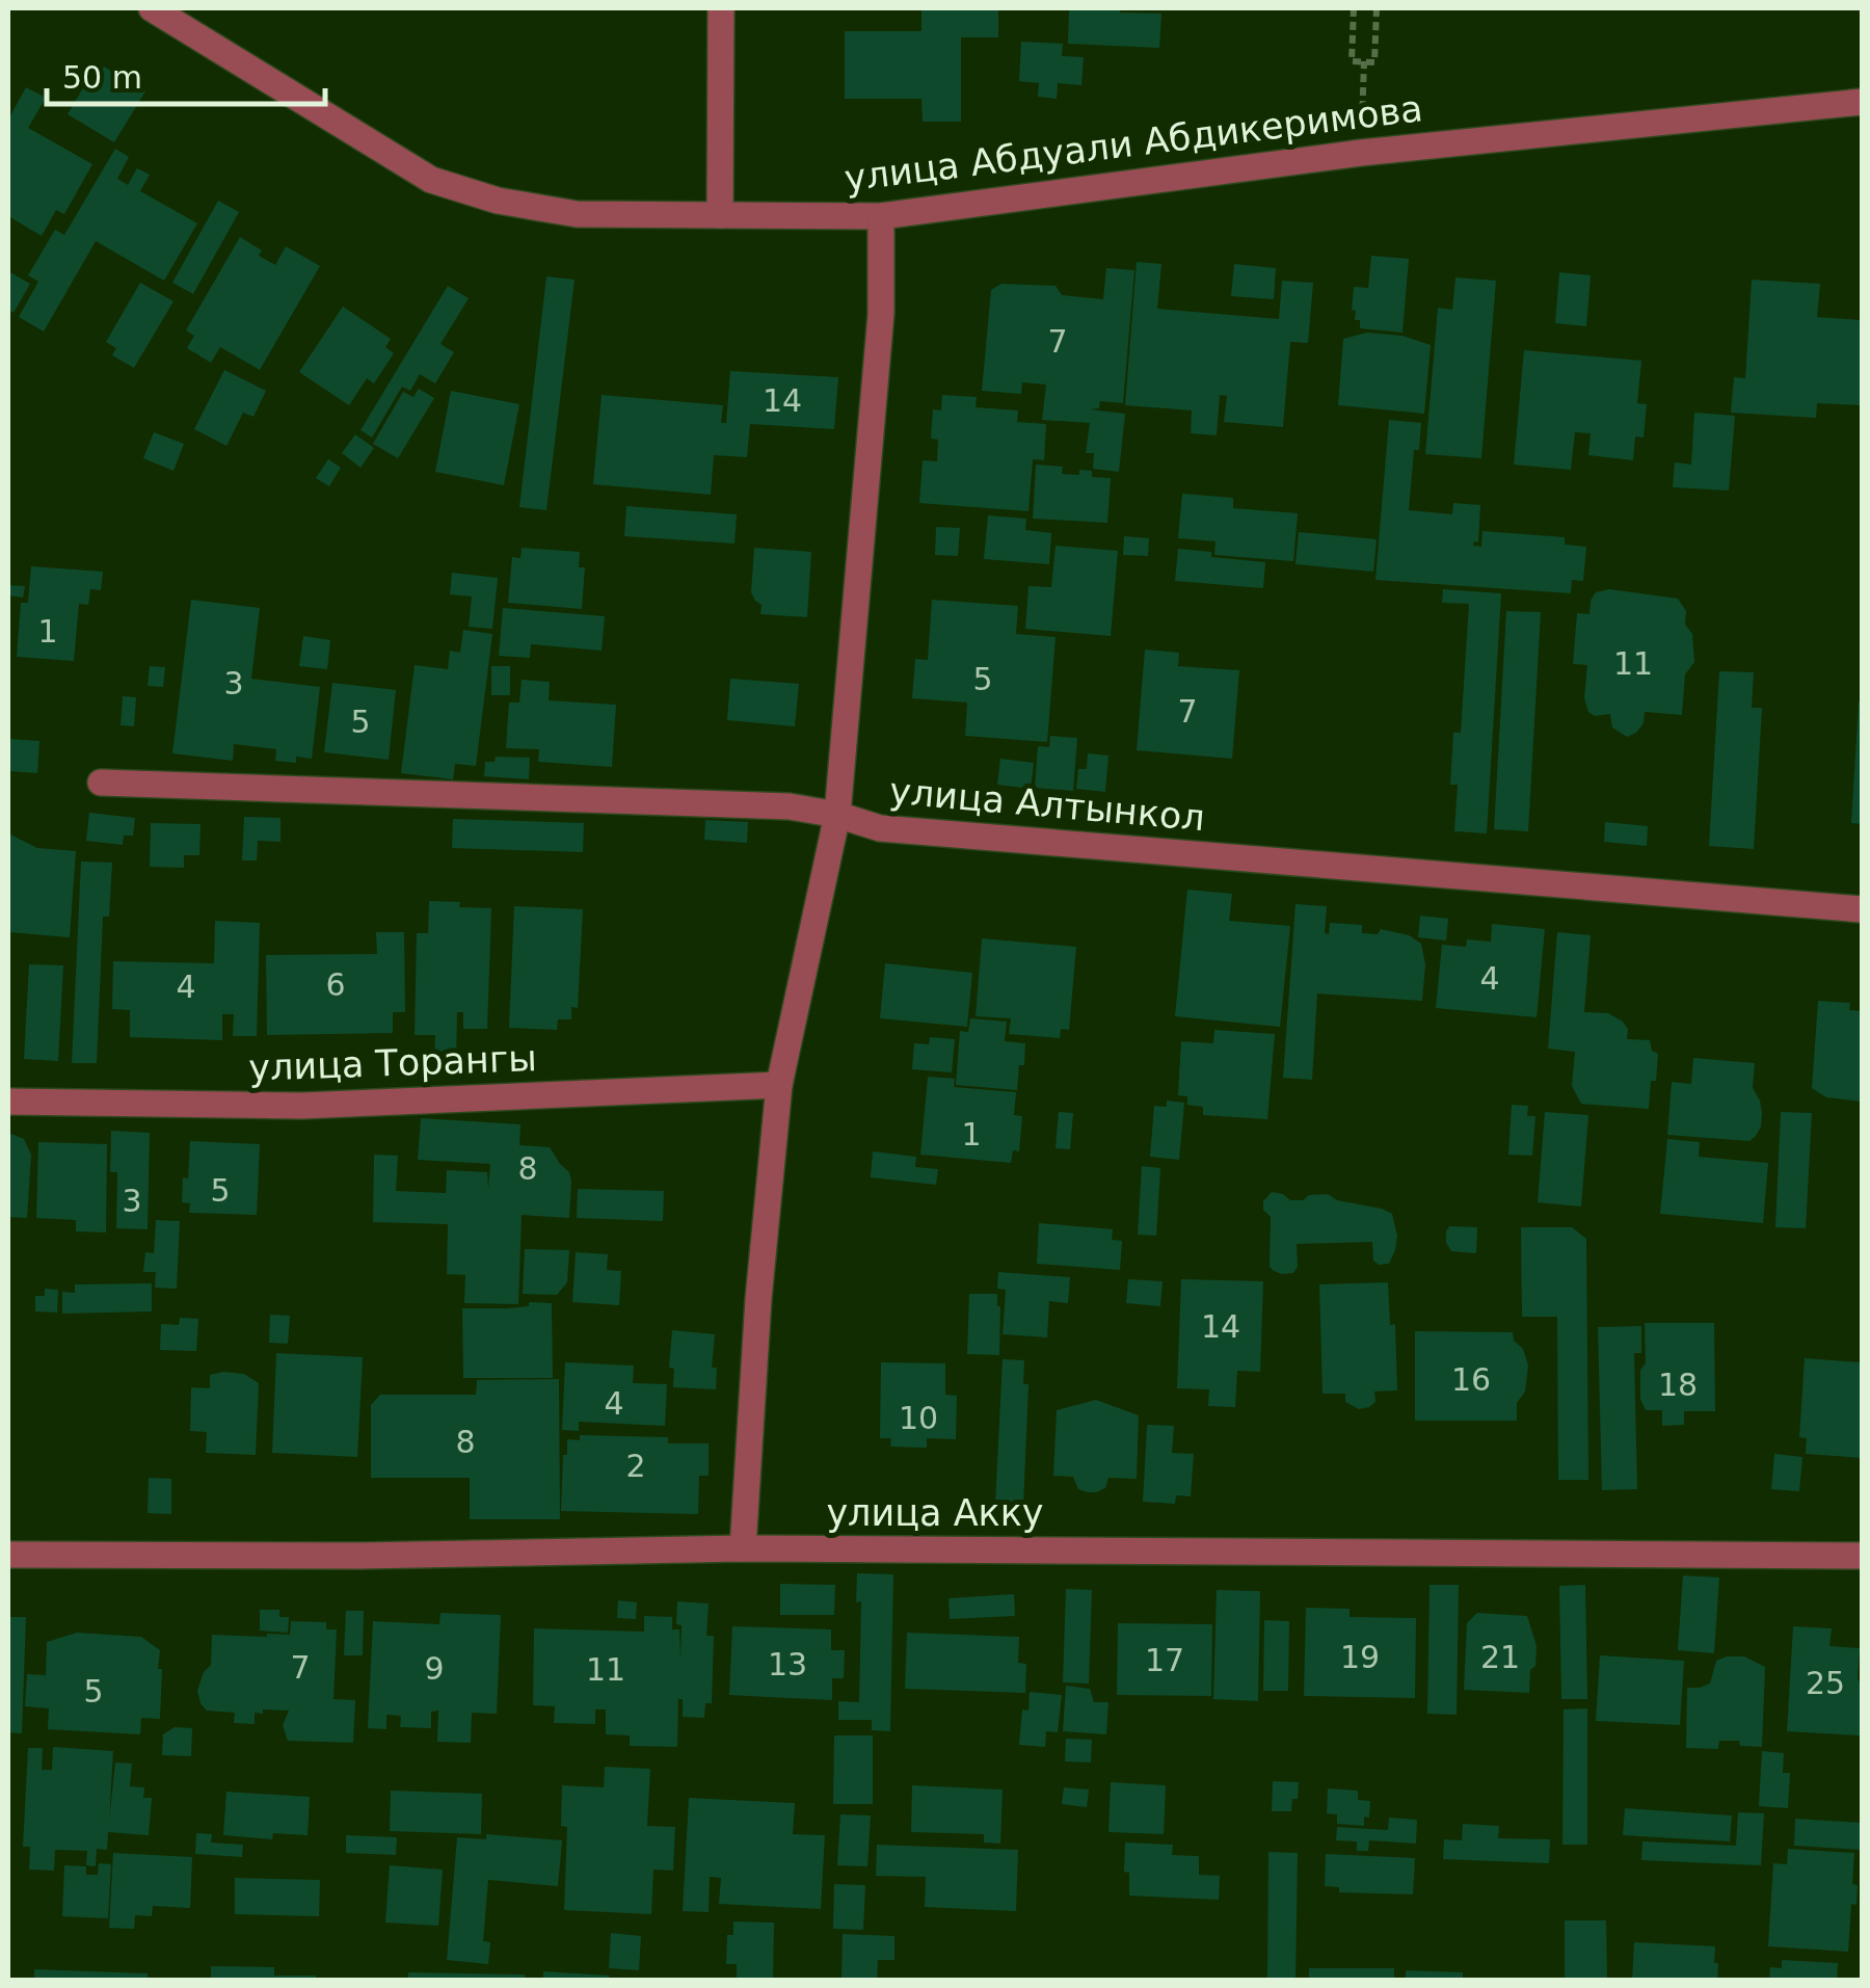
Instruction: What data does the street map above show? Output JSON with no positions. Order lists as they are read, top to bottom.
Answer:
{
  "streets": {
    "street": [
      "улица Абдуали Абдикеримова",
      "улица Алтынкол",
      "улица Торангы",
      "улица Акку"
    ]
  },
  "house_numbers": [
    "7",
    "14",
    "1",
    "11",
    "5",
    "3",
    "7",
    "5",
    "4",
    "6",
    "4",
    "1",
    "8",
    "5",
    "3",
    "14",
    "16",
    "18",
    "4",
    "10",
    "8",
    "2",
    "19",
    "21",
    "17",
    "13",
    "7",
    "9",
    "11",
    "25",
    "5"
  ],
  "scale_bar": "50 m"
}
